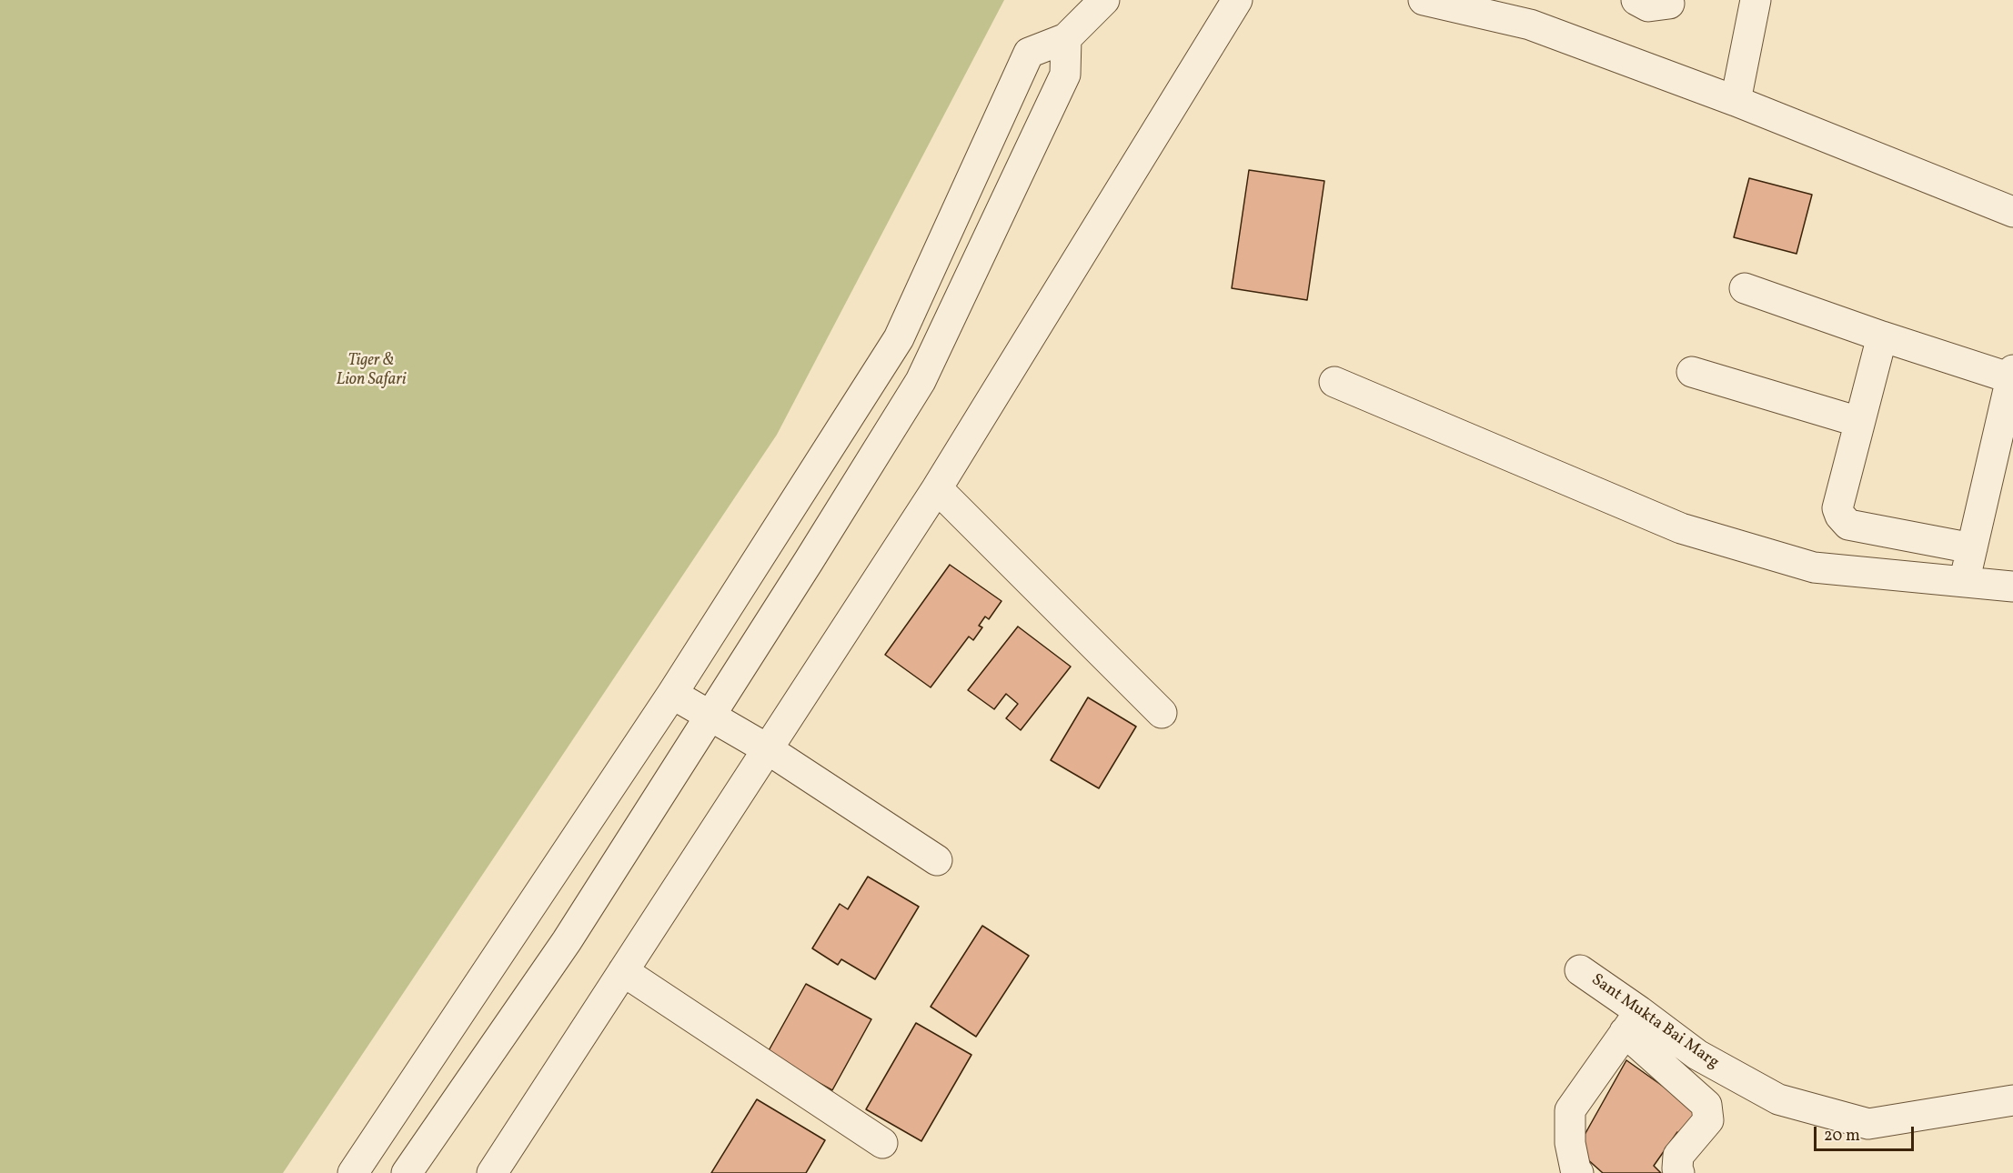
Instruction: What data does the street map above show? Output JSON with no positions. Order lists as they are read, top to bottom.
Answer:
{
  "streets": {
    "street": ["Sant Mukta Bai Marg"]
  },
  "parks": ["Tiger & Lion Safari"],
  "scale_bar": "20 m"
}
